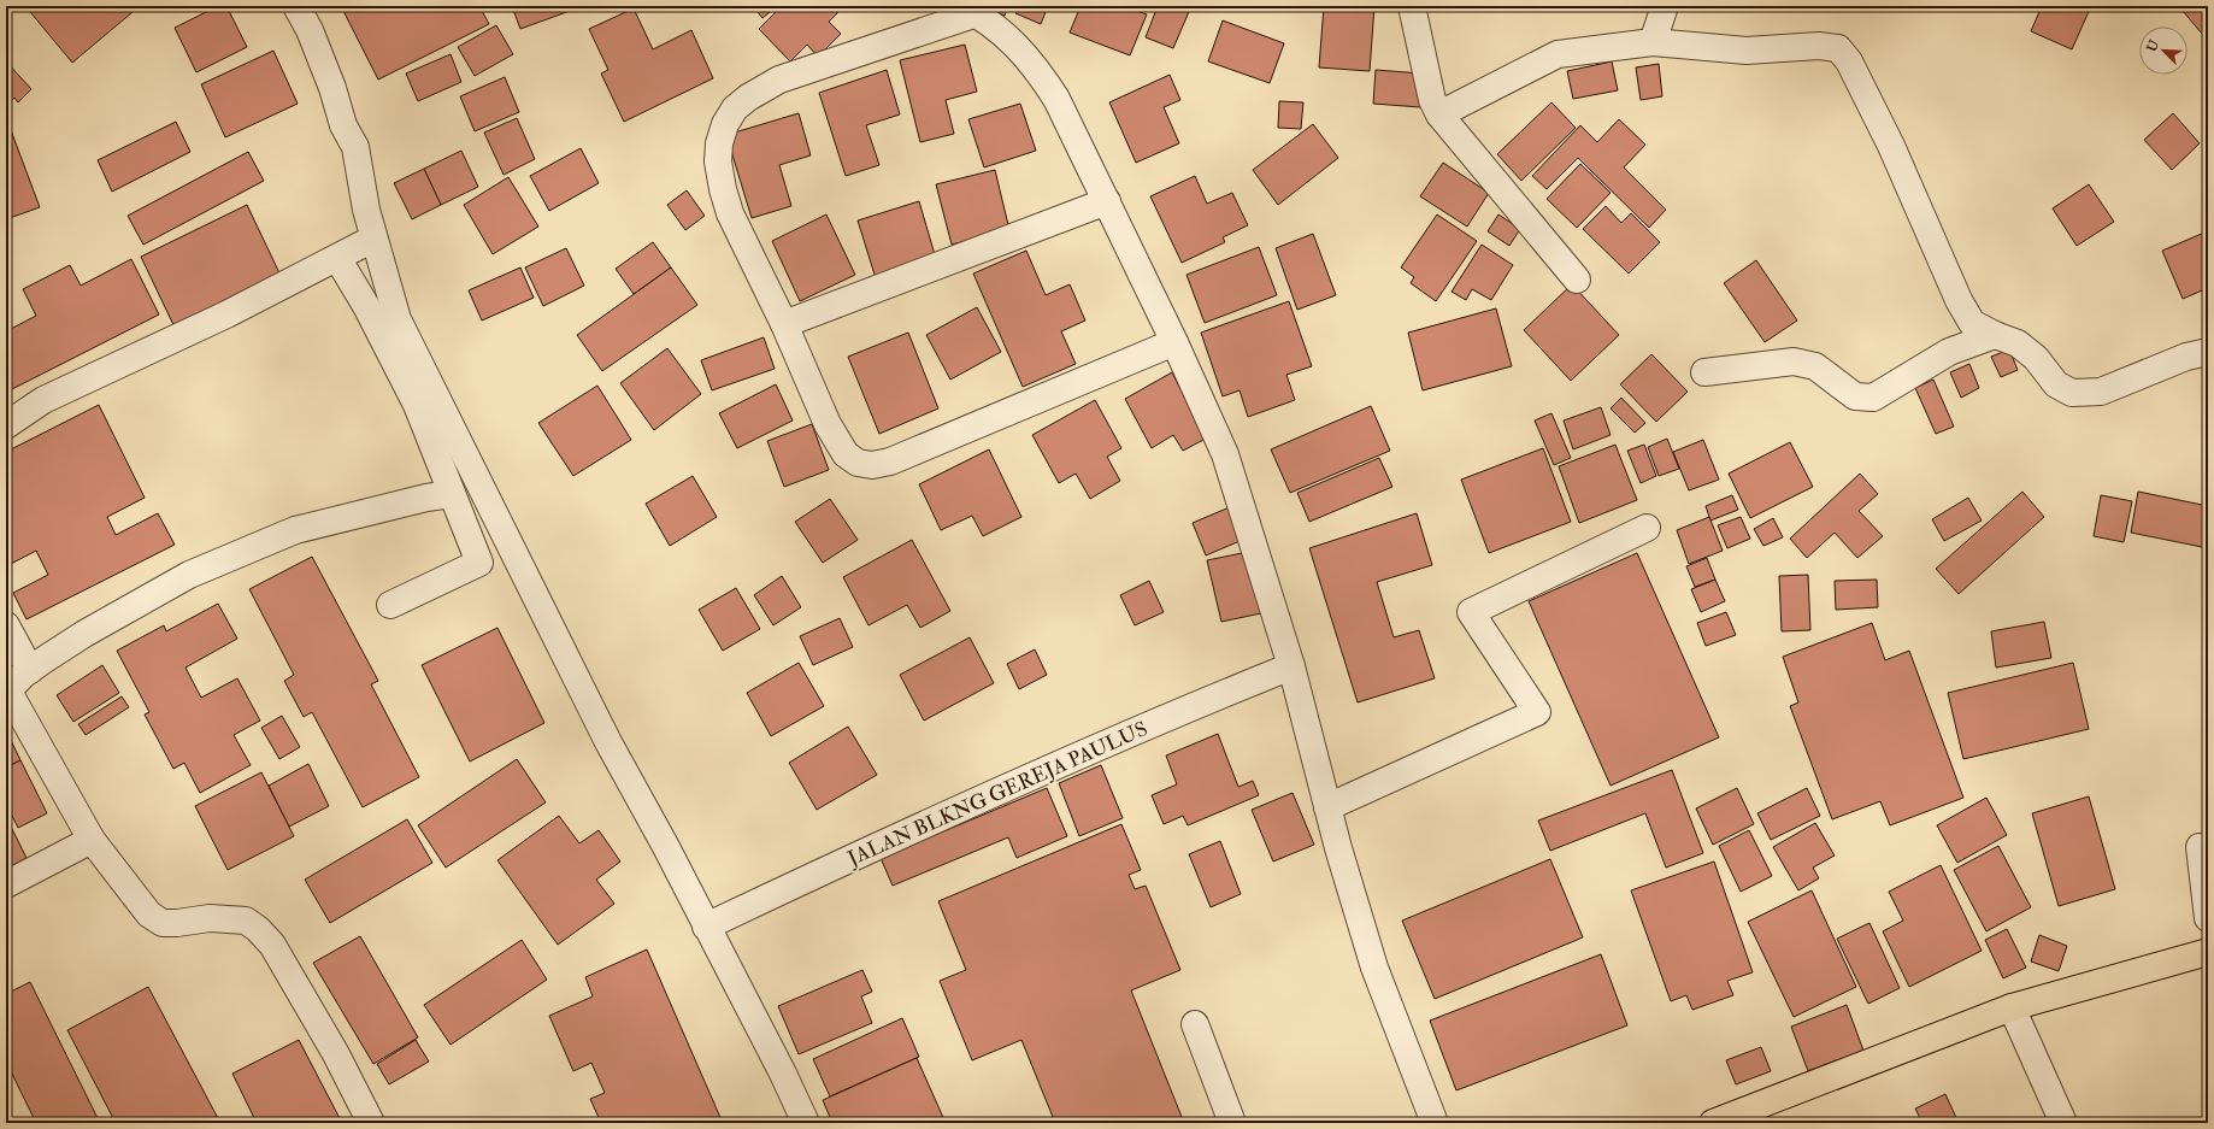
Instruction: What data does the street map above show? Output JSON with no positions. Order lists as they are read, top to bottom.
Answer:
{
  "streets": {
    "street": ["JALAN BLKNG GEREJA PAULUS"]
  },
  "north": "top left"
}
